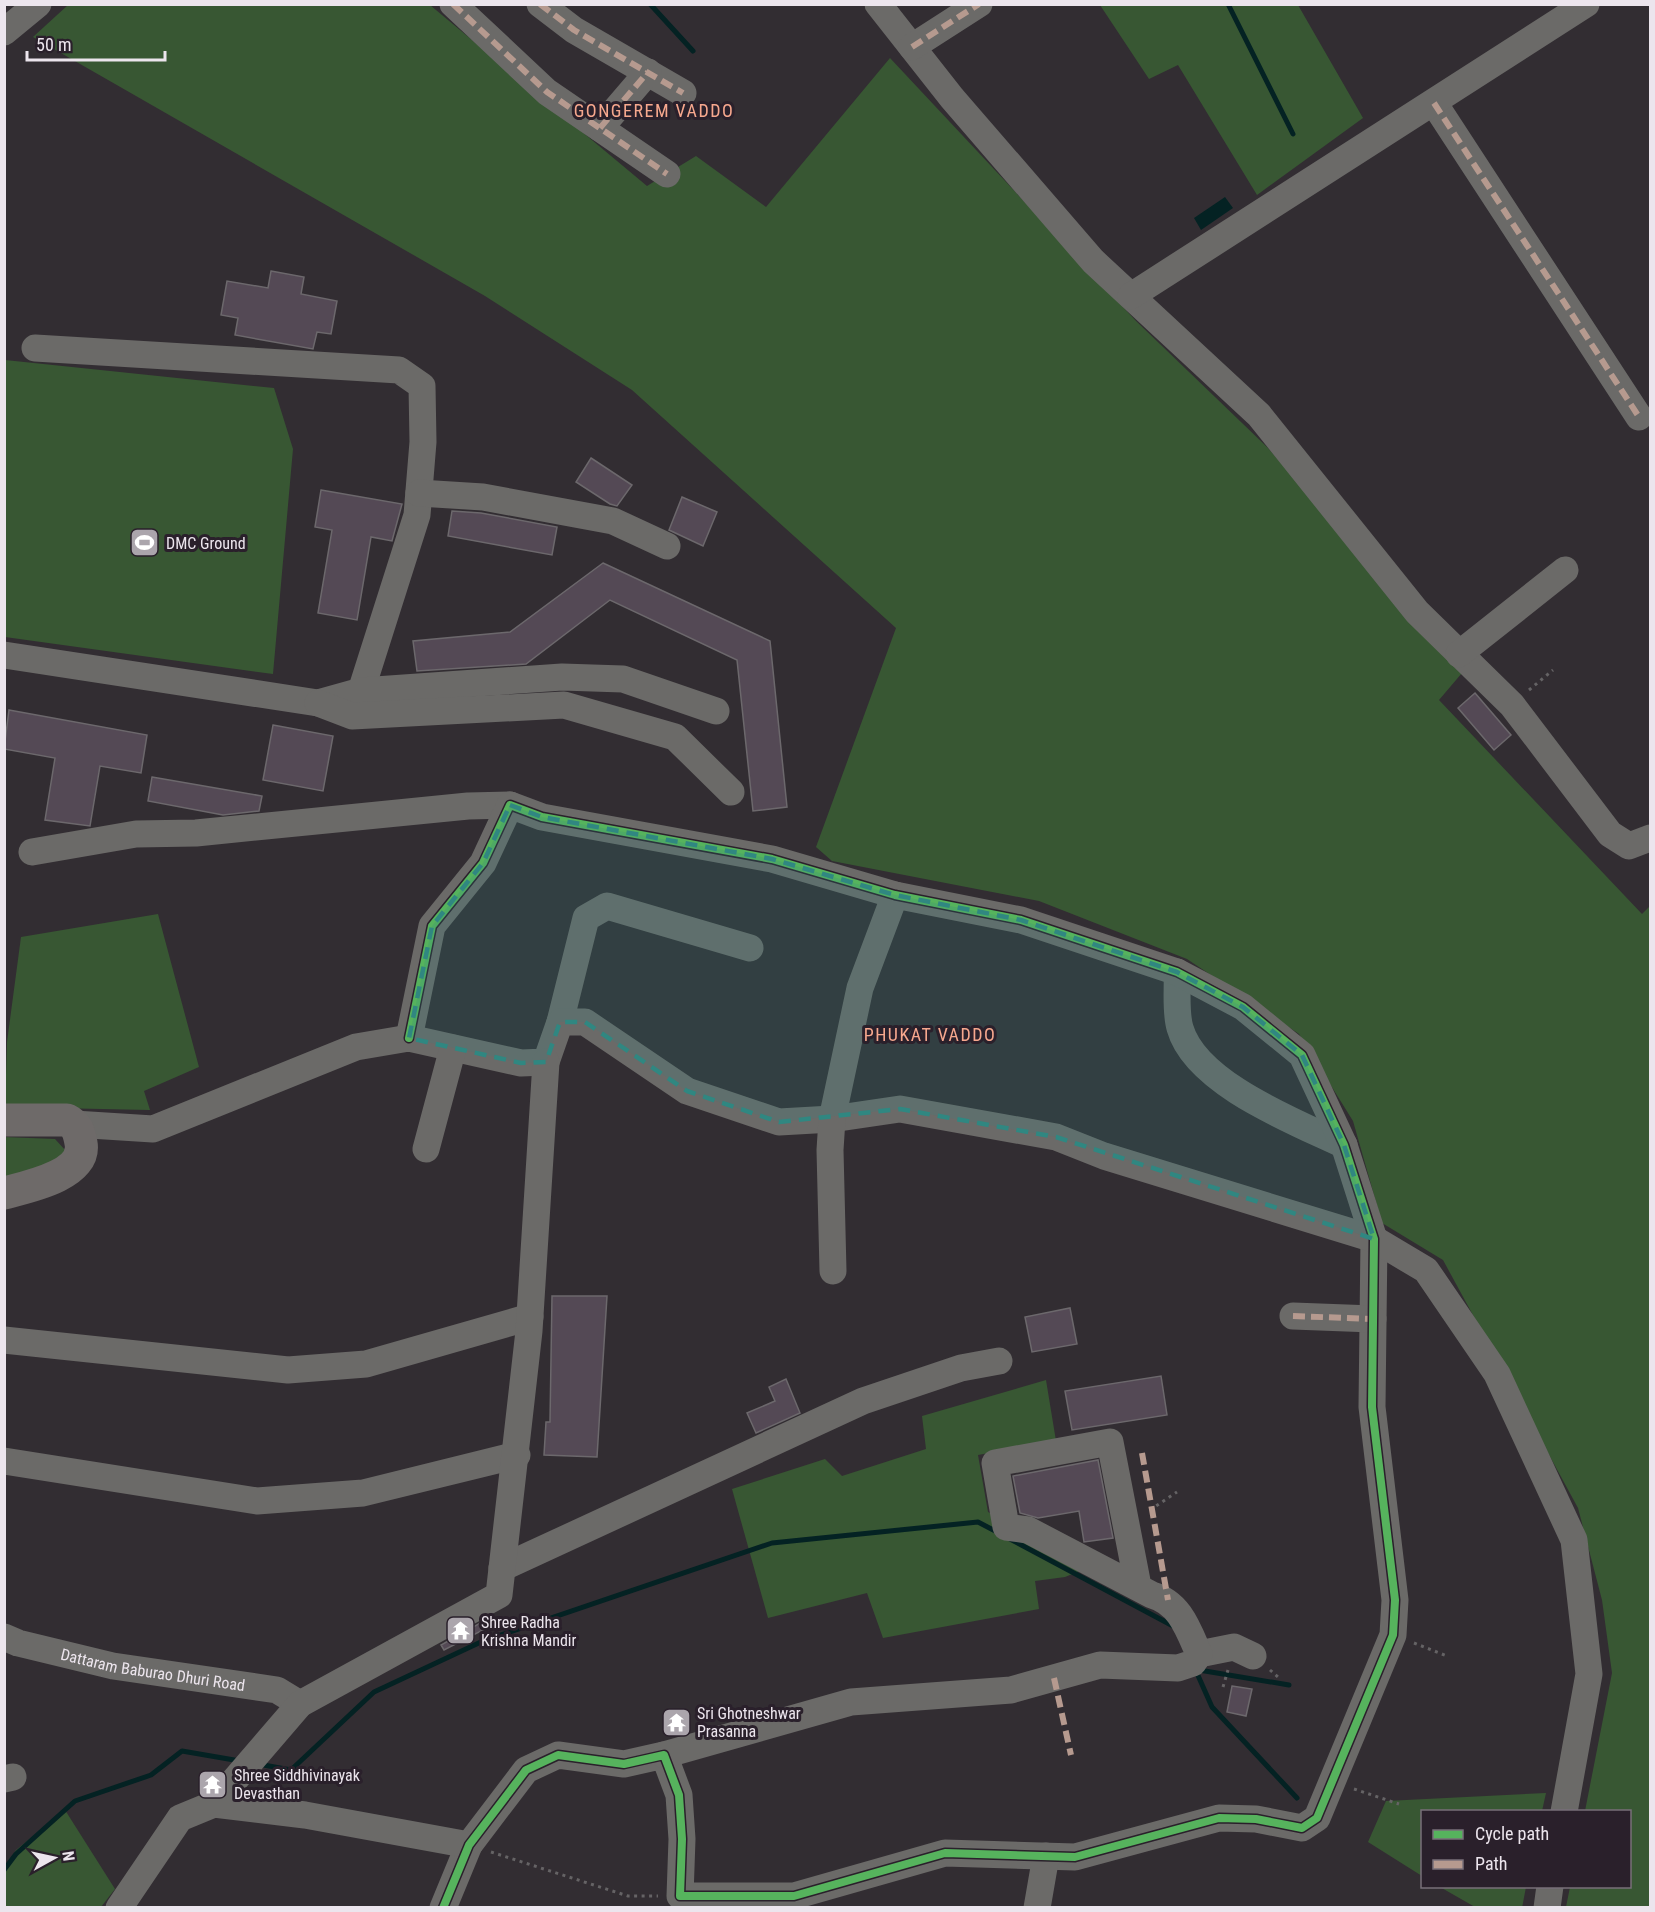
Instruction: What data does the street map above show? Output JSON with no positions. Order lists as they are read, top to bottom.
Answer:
{
  "streets": {
    "street": ["Dattaram Baburao Dhuri Road"]
  },
  "districts": ["GONGEREM VADDO", "PHUKAT VADDO"],
  "places": {
    "sports": ["DMC Ground"],
    "temple": ["Shree Radha Krishna Mandir", "Sri Ghotneshwar Prasanna", "Shree Siddhivinayak Devasthan"]
  },
  "legend": ["Cycle path", "Path"],
  "scale_bar": "50 m",
  "north": "right"
}
